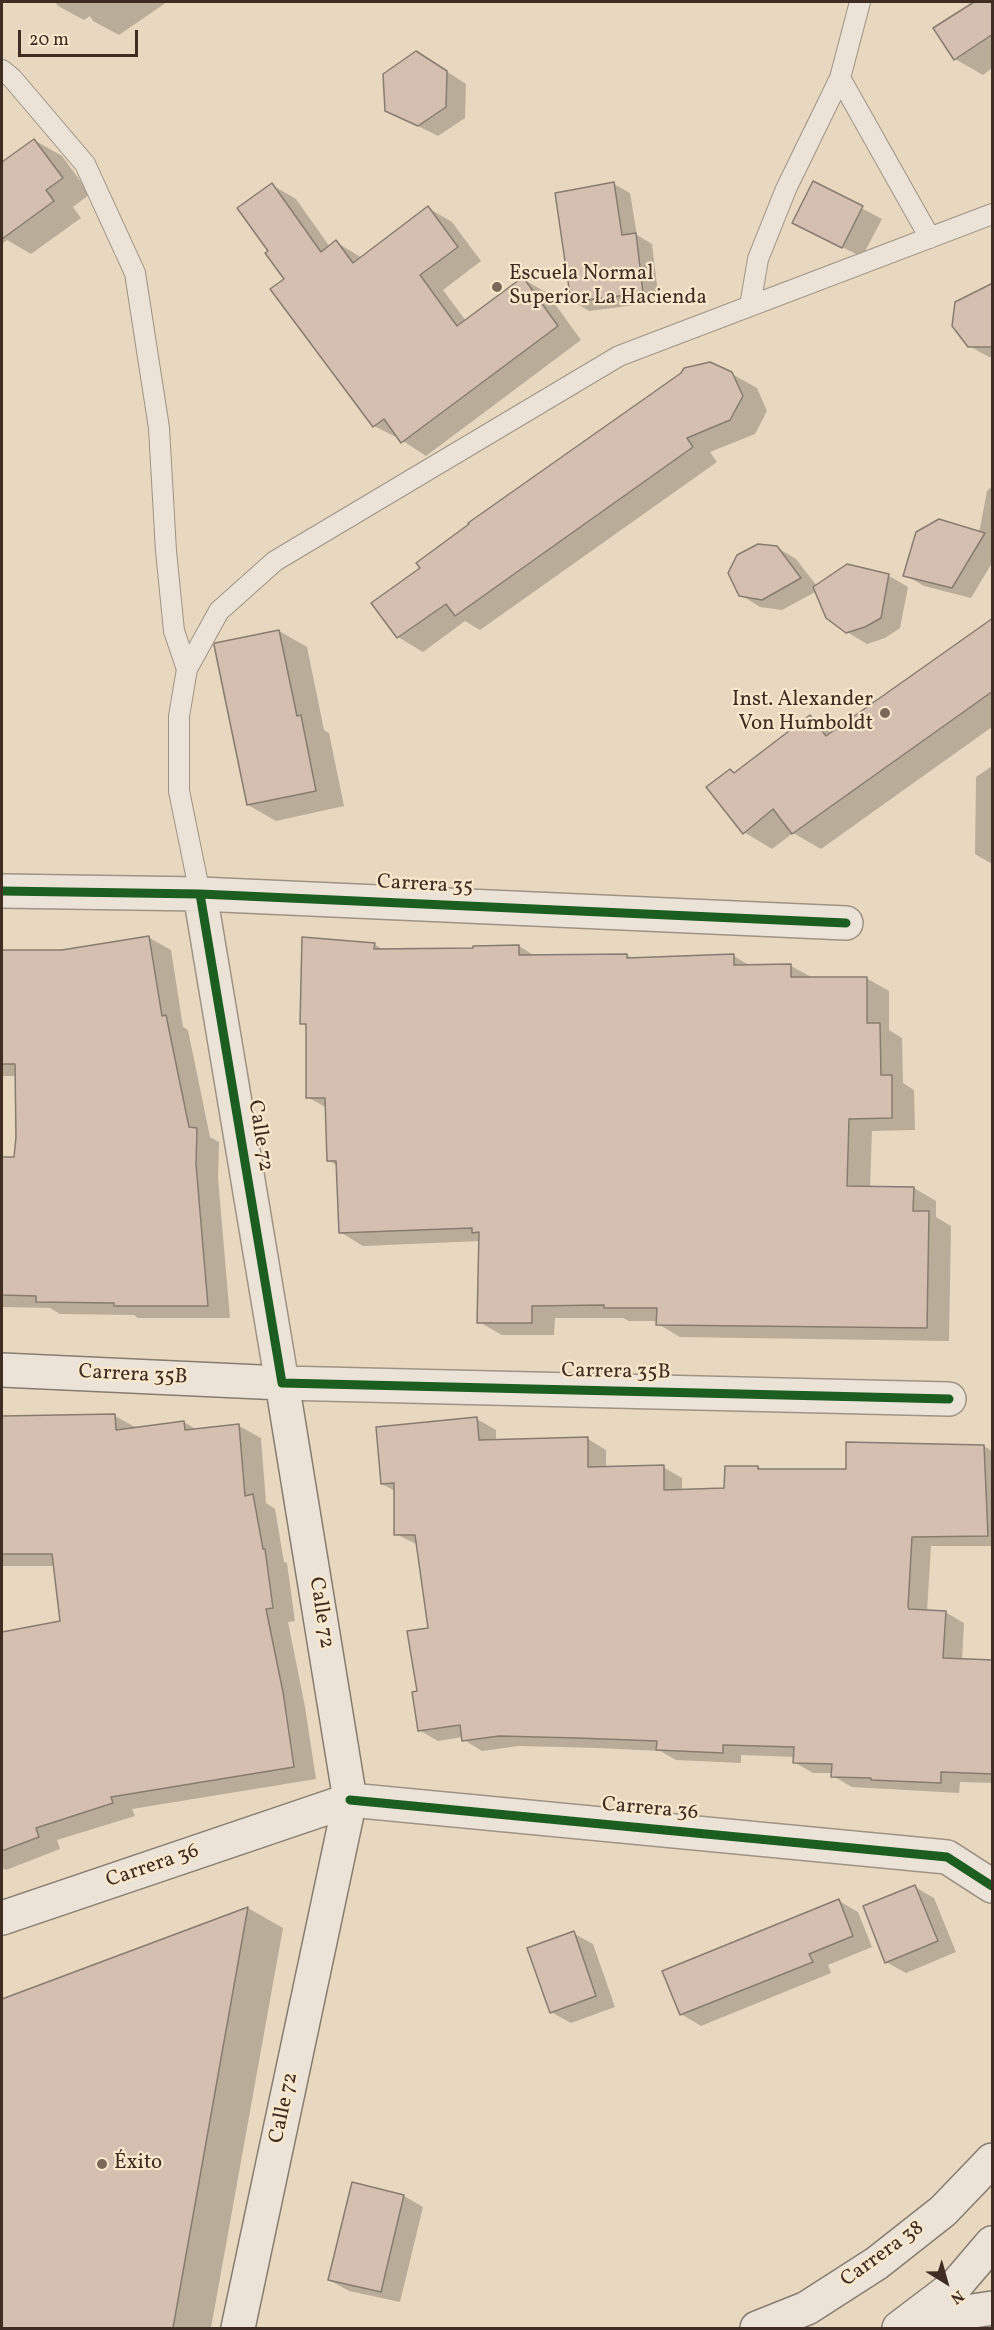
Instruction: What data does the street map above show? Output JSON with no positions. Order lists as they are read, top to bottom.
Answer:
{
  "streets": {
    "street": [
      "Carrera 35",
      "Calle 72",
      "Carrera 35B",
      "Carrera 36",
      "Carrera 38"
    ]
  },
  "crossings": [
    ["Carrera 35", "Calle 72"],
    ["Calle 72", "Carrera 35B"],
    ["Calle 72", "Carrera 36"]
  ],
  "places": ["Escuela Normal Superior La Hacienda", "Inst. Alexander Von Humboldt", "Éxito"],
  "scale_bar": "20 m",
  "north": "bottom right"
}
